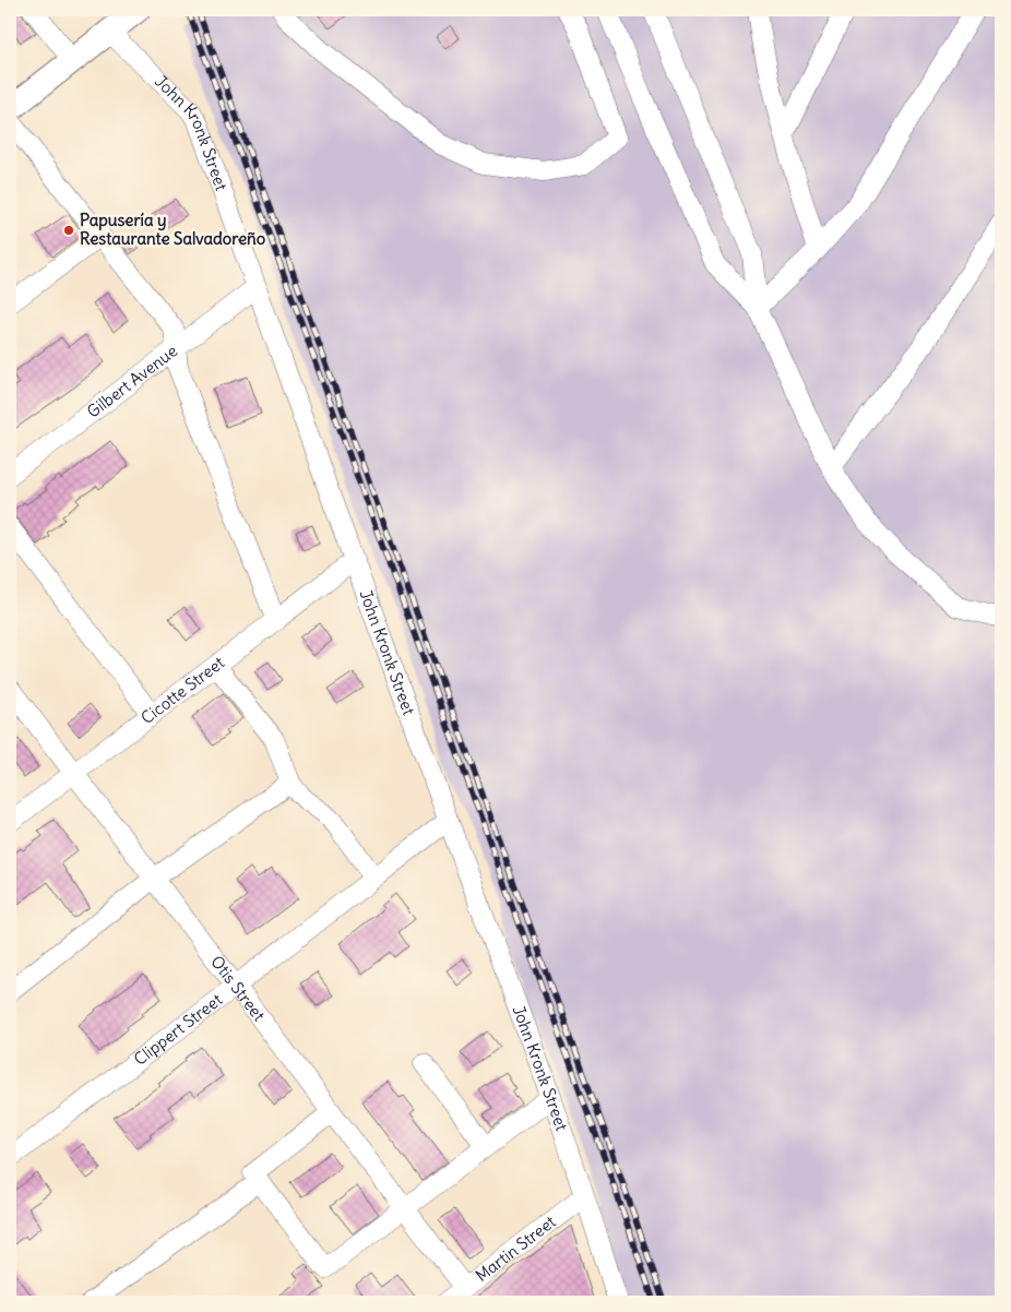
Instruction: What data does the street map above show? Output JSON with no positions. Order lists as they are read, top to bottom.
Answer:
{
  "streets": {
    "street": [
      "John Kronk Street",
      "Gilbert Avenue",
      "Cicotte Street",
      "Otis Street",
      "Clippert Street",
      "Martin Street"
    ]
  },
  "crossings": [
    ["John Kronk Street", "Gilbert Avenue"],
    ["John Kronk Street", "Cicotte Street"],
    ["John Kronk Street", "Clippert Street"],
    ["John Kronk Street", "Martin Street"],
    ["Cicotte Street", "Otis Street"],
    ["Otis Street", "Clippert Street"],
    ["Otis Street", "Martin Street"]
  ],
  "places": ["Papusería y Restaurante Salvadoreño"]
}
